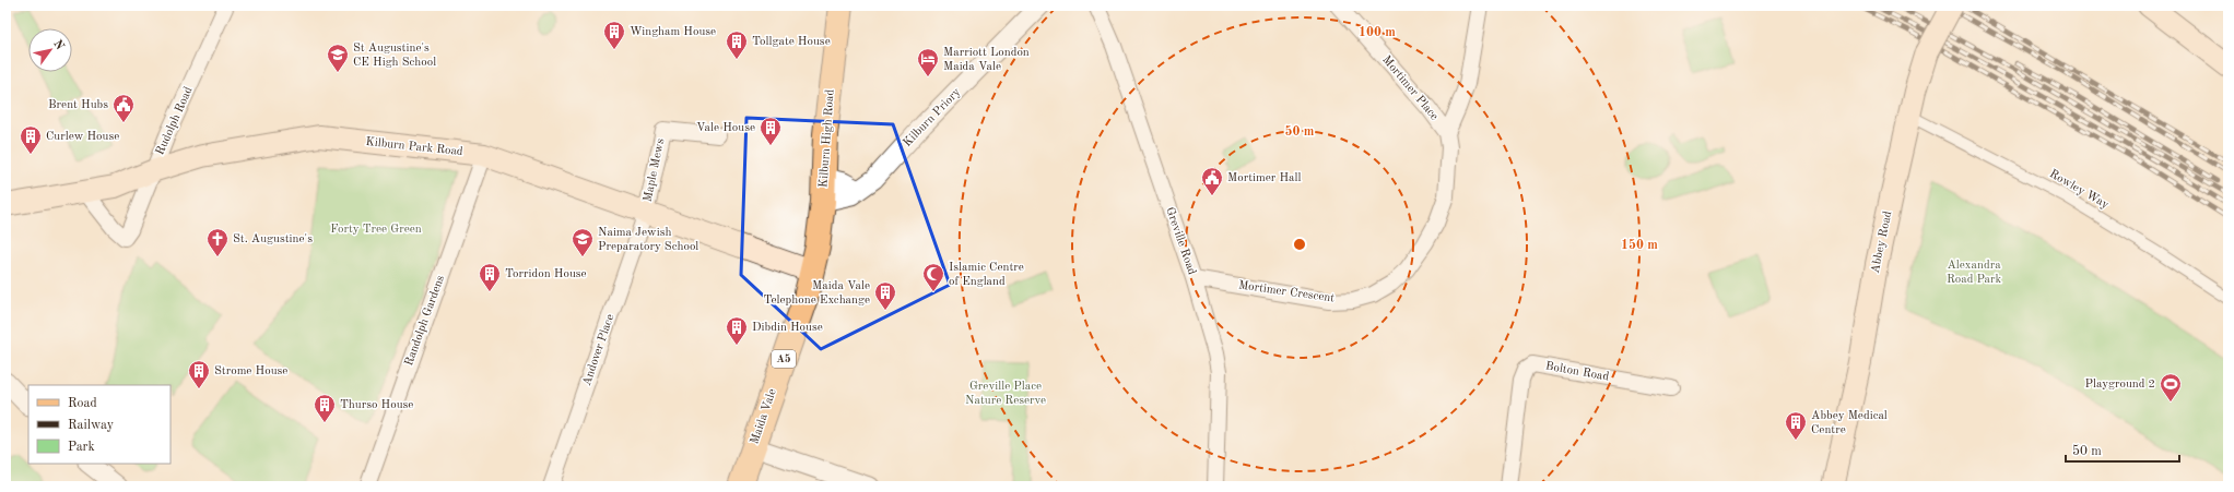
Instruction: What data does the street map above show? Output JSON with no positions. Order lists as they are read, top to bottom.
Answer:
{
  "streets": {
    "main road": [
      "Kilburn High Road",
      "Kilburn Park Road",
      "Abbey Road",
      "A5",
      "Maida Vale"
    ],
    "street": [
      "Mortimer Place",
      "Kilburn Priory",
      "Rudolph Road",
      "Maple Mews",
      "Rowley Way",
      "Greville Road",
      "Mortimer Crescent",
      "Randolph Gardens",
      "Andover Place",
      "Bolton Road"
    ]
  },
  "crossings": [
    ["Mortimer Place", "Mortimer Crescent"],
    ["Kilburn Priory", "Kilburn High Road"],
    ["Rudolph Road", "Kilburn Park Road"],
    ["Kilburn High Road", "Kilburn Park Road"],
    ["Kilburn High Road", "Maida Vale"],
    ["Kilburn Park Road", "Maple Mews"],
    ["Kilburn Park Road", "Randolph Gardens"],
    ["Kilburn Park Road", "Andover Place"],
    ["Kilburn Park Road", "Maida Vale"],
    ["Maple Mews", "Andover Place"],
    ["Rowley Way", "Abbey Road"],
    ["Greville Road", "Mortimer Crescent"]
  ],
  "parks": ["Forty Tree Green", "Alexandra Road Park", "Greville Place Nature Reserve"],
  "places": {
    "building": [
      "Wingham House",
      "Tollgate House",
      "Vale House",
      "Curlew House",
      "Torridon House",
      "Maida Vale Telephone Exchange",
      "Dibdin House",
      "Strome House",
      "Thurso House",
      "Abbey Medical Centre"
    ],
    "school or university": ["St Augustine's CE High School", "Naima Jewish Preparatory School"],
    "hotel": ["Marriott London Maida Vale"],
    "public building": ["Brent Hubs", "Mortimer Hall"],
    "church": ["St. Augustine's"],
    "mosque": ["Islamic Centre of England"],
    "sports": ["Playground 2"]
  },
  "legend": ["Road", "Railway", "Park"],
  "scale_bar": "50 m",
  "north": "top right",
  "rings": ["100 m", "50 m", "150 m"]
}
